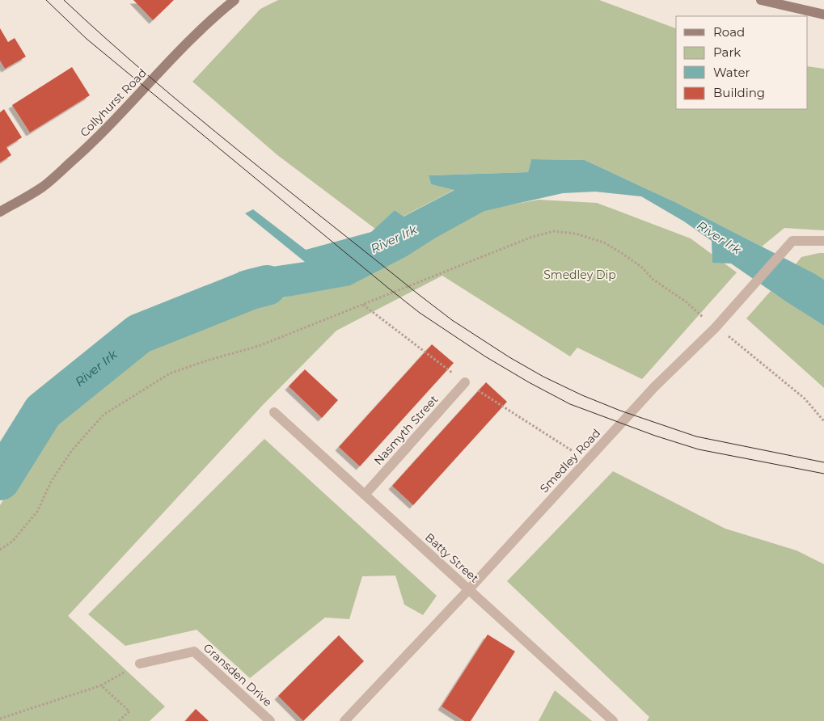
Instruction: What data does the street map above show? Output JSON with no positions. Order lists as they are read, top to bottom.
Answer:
{
  "streets": {
    "street": [
      "Collyhurst Road",
      "Nasmyth Street",
      "Smedley Road",
      "Batty Street",
      "Gransden Drive"
    ]
  },
  "crossings": [
    ["Nasmyth Street", "Batty Street"],
    ["Smedley Road", "Batty Street"]
  ],
  "water": ["River Irk"],
  "parks": ["Smedley Dip"],
  "legend": [
    "Road",
    "Park",
    "Water",
    "Building"
  ]
}
